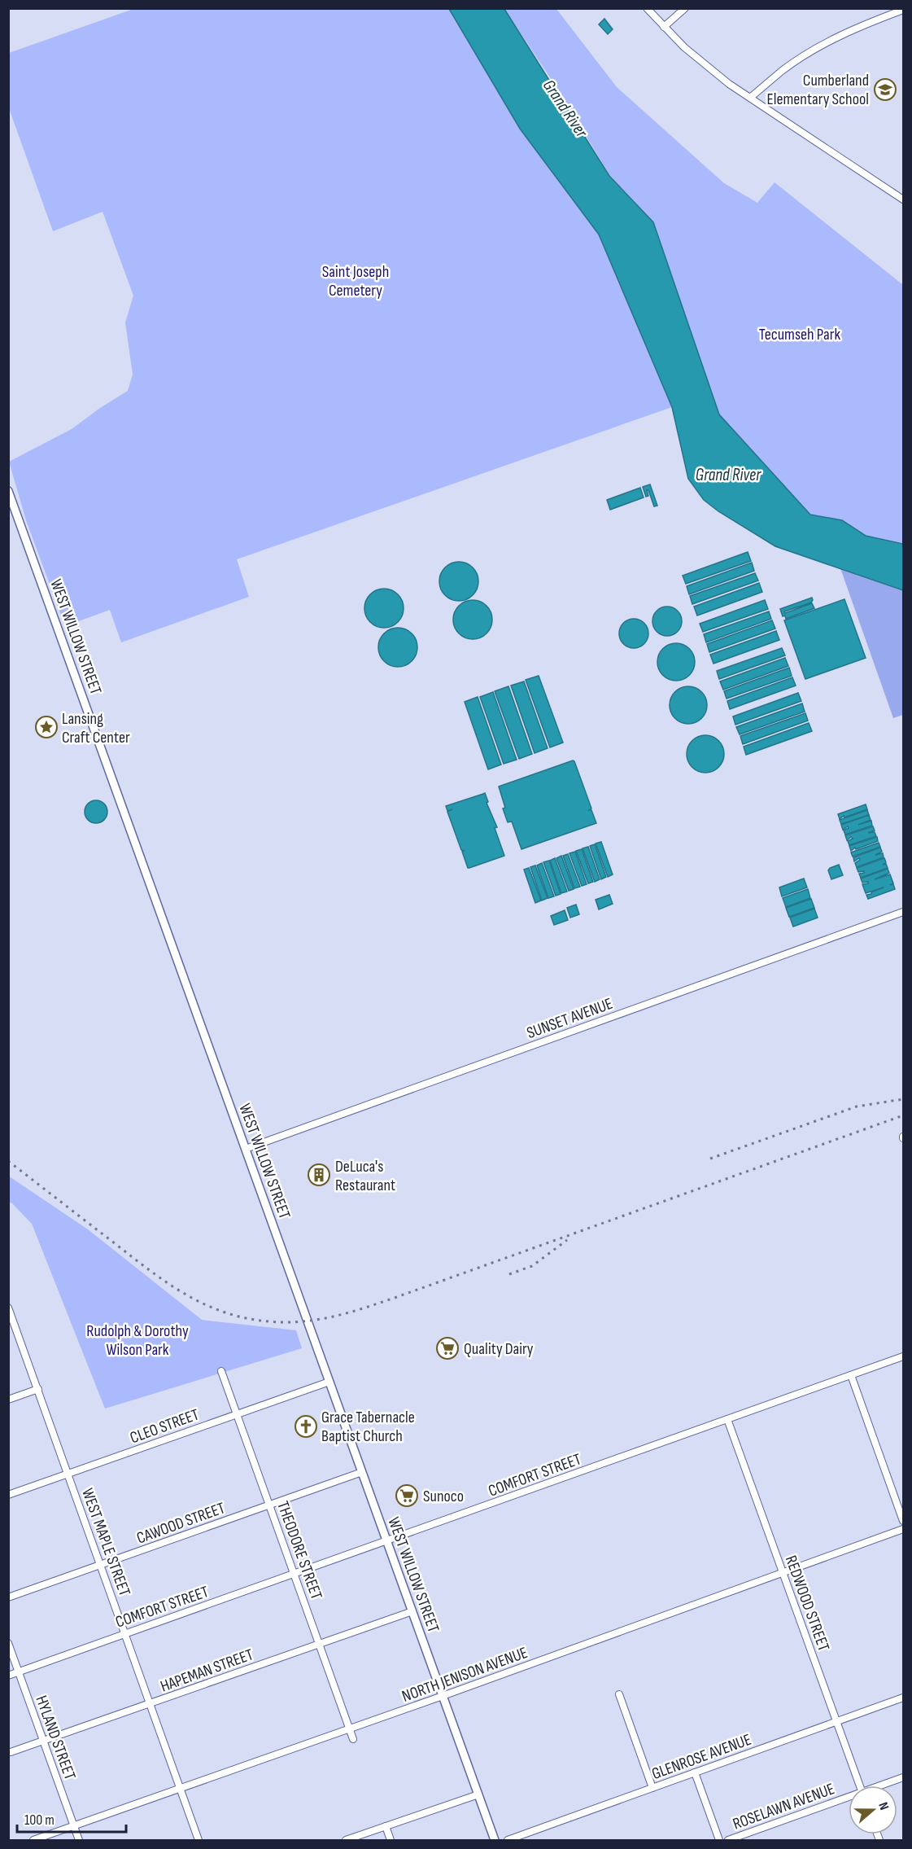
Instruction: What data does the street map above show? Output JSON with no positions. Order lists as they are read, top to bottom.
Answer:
{
  "streets": {
    "street": [
      "WEST WILLOW STREET",
      "SUNSET AVENUE",
      "CLEO STREET",
      "COMFORT STREET",
      "CAWOOD STREET",
      "WEST MAPLE STREET",
      "THEODORE STREET",
      "REDWOOD STREET",
      "HAPEMAN STREET",
      "NORTH JENISON AVENUE",
      "HYLAND STREET",
      "GLENROSE AVENUE",
      "ROSELAWN AVENUE"
    ]
  },
  "crossings": [
    ["WEST WILLOW STREET", "SUNSET AVENUE"],
    ["WEST WILLOW STREET", "CLEO STREET"],
    ["WEST WILLOW STREET", "COMFORT STREET"],
    ["WEST WILLOW STREET", "CAWOOD STREET"],
    ["WEST WILLOW STREET", "HAPEMAN STREET"],
    ["WEST WILLOW STREET", "NORTH JENISON AVENUE"],
    ["CLEO STREET", "WEST MAPLE STREET"],
    ["CLEO STREET", "THEODORE STREET"],
    ["COMFORT STREET", "WEST MAPLE STREET"],
    ["COMFORT STREET", "THEODORE STREET"],
    ["COMFORT STREET", "REDWOOD STREET"],
    ["COMFORT STREET", "HYLAND STREET"],
    ["CAWOOD STREET", "WEST MAPLE STREET"],
    ["CAWOOD STREET", "THEODORE STREET"],
    ["WEST MAPLE STREET", "HAPEMAN STREET"],
    ["WEST MAPLE STREET", "NORTH JENISON AVENUE"],
    ["THEODORE STREET", "HAPEMAN STREET"],
    ["THEODORE STREET", "NORTH JENISON AVENUE"],
    ["REDWOOD STREET", "NORTH JENISON AVENUE"],
    ["REDWOOD STREET", "GLENROSE AVENUE"],
    ["HAPEMAN STREET", "HYLAND STREET"],
    ["NORTH JENISON AVENUE", "HYLAND STREET"]
  ],
  "water": ["Grand River"],
  "parks": ["Saint Joseph Cemetery", "Tecumseh Park", "Rudolph & Dorothy Wilson Park"],
  "places": {
    "school or university": ["Cumberland Elementary School"],
    "place": ["Lansing Craft Center"],
    "building": ["DeLuca's Restaurant"],
    "supermarket": ["Quality Dairy", "Sunoco"],
    "church": ["Grace Tabernacle Baptist Church"]
  },
  "scale_bar": "100 m",
  "north": "right"
}
